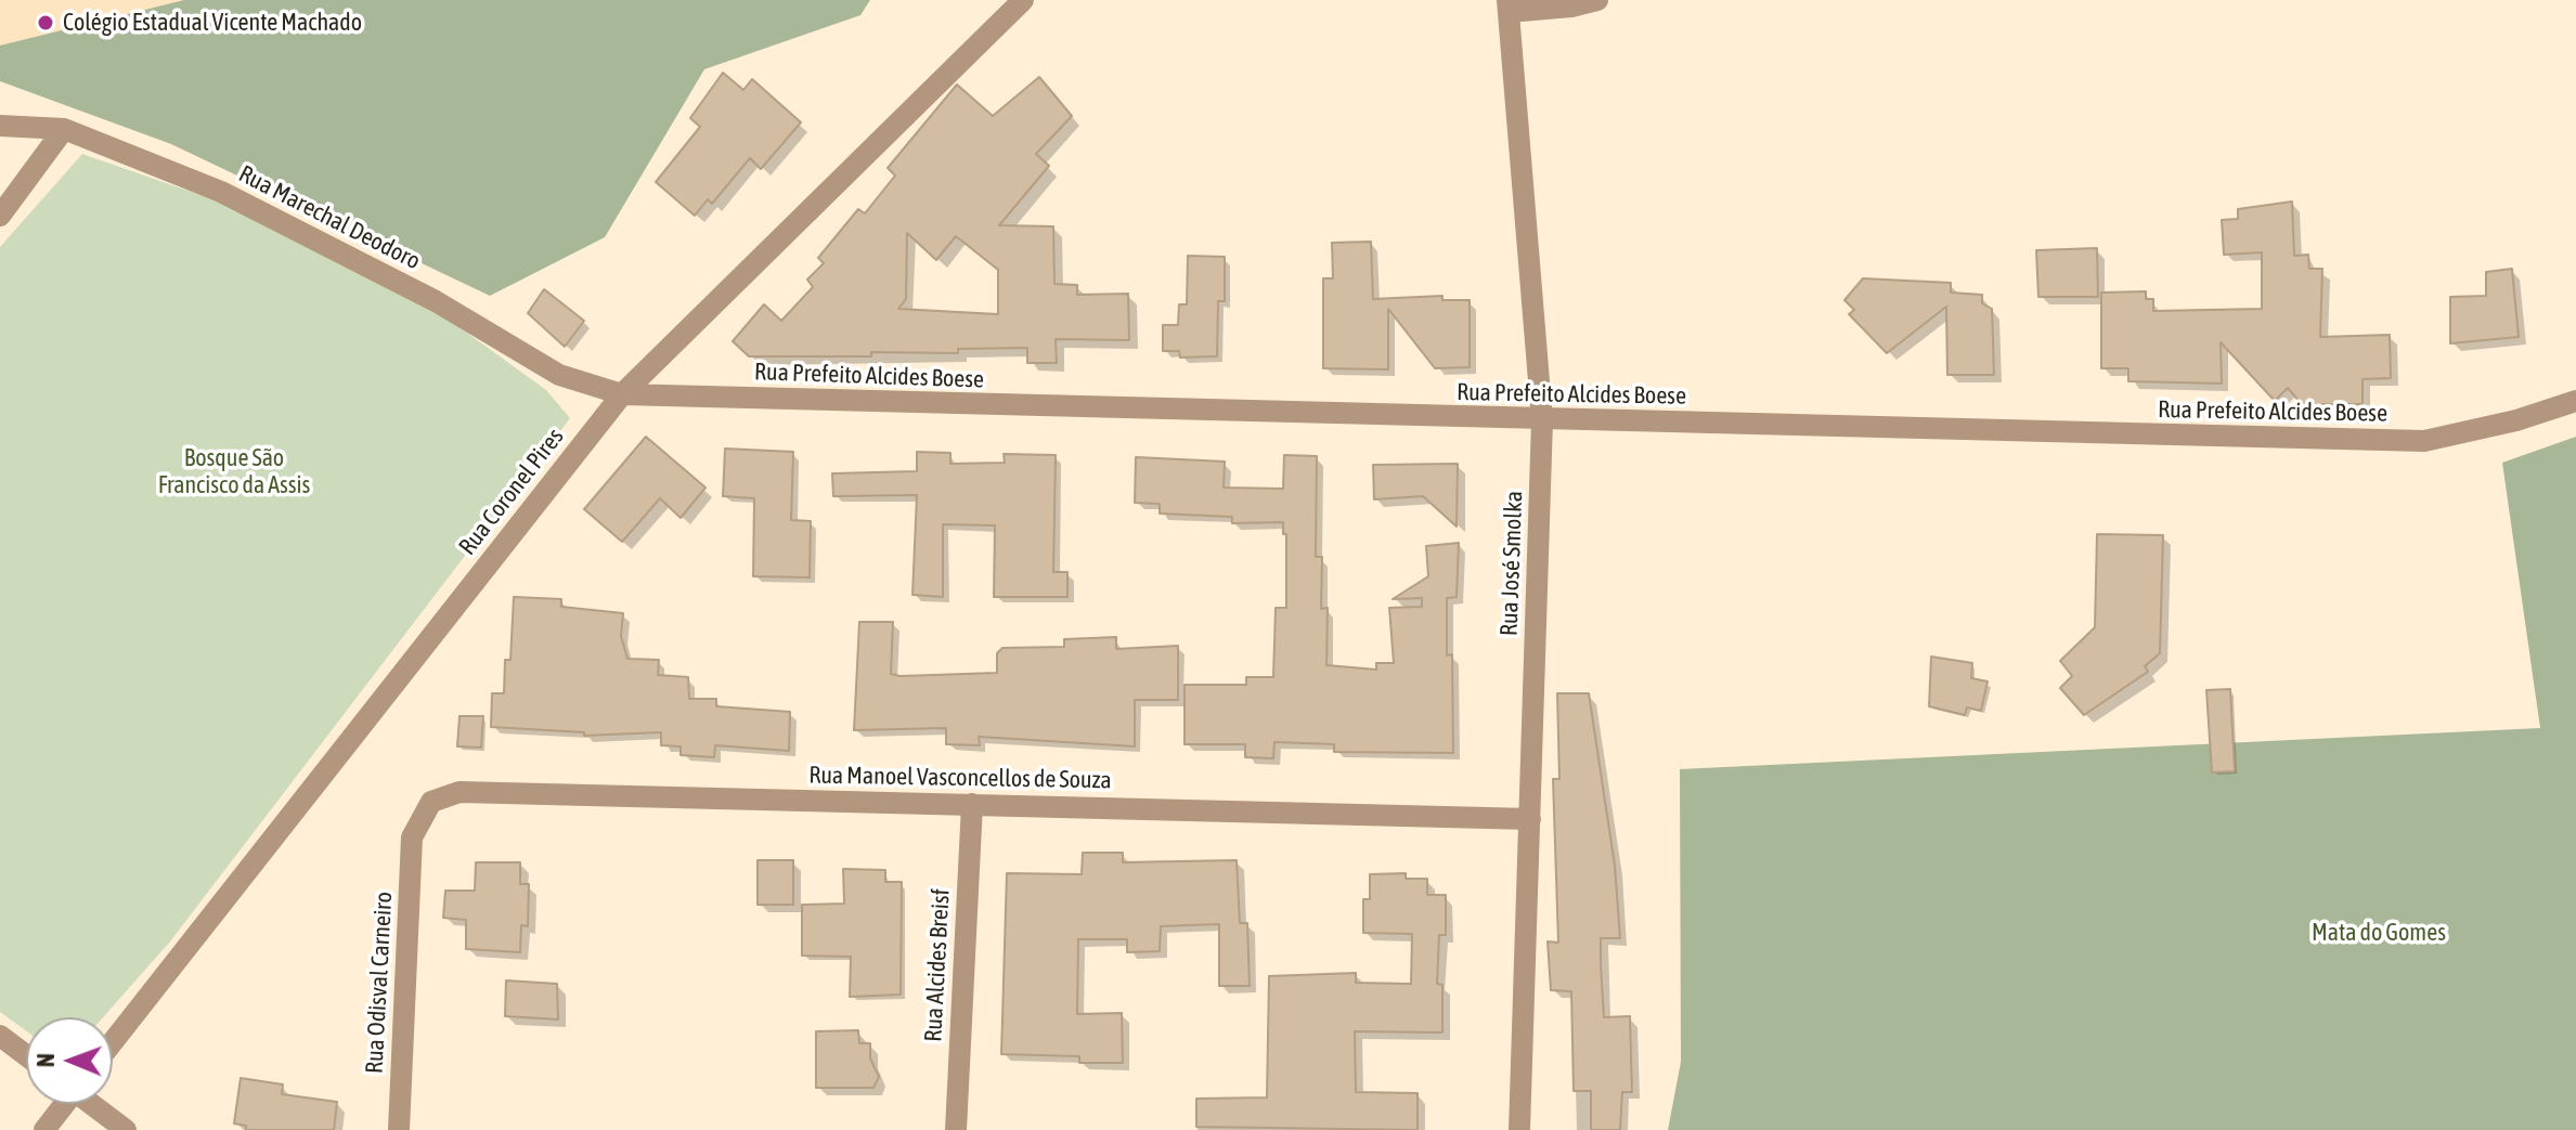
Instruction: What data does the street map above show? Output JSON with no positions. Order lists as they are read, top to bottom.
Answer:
{
  "streets": {
    "street": [
      "Rua Marechal Deodoro",
      "Rua Prefeito Alcides Boese",
      "Rua Coronel Pires",
      "Rua José Smolka",
      "Rua Manoel Vasconcellos de Souza",
      "Rua Alcides Breisf",
      "Rua Odisval Carneiro"
    ]
  },
  "crossings": [
    ["Rua Marechal Deodoro", "Rua Prefeito Alcides Boese"],
    ["Rua Marechal Deodoro", "Rua Coronel Pires"],
    ["Rua Prefeito Alcides Boese", "Rua Coronel Pires"],
    ["Rua Prefeito Alcides Boese", "Rua José Smolka"],
    ["Rua José Smolka", "Rua Manoel Vasconcellos de Souza"],
    ["Rua Manoel Vasconcellos de Souza", "Rua Alcides Breisf"],
    ["Rua Manoel Vasconcellos de Souza", "Rua Odisval Carneiro"]
  ],
  "parks": ["Bosque São Francisco da Assis", "Mata do Gomes"],
  "places": ["Colégio Estadual Vicente Machado"],
  "north": "left"
}
